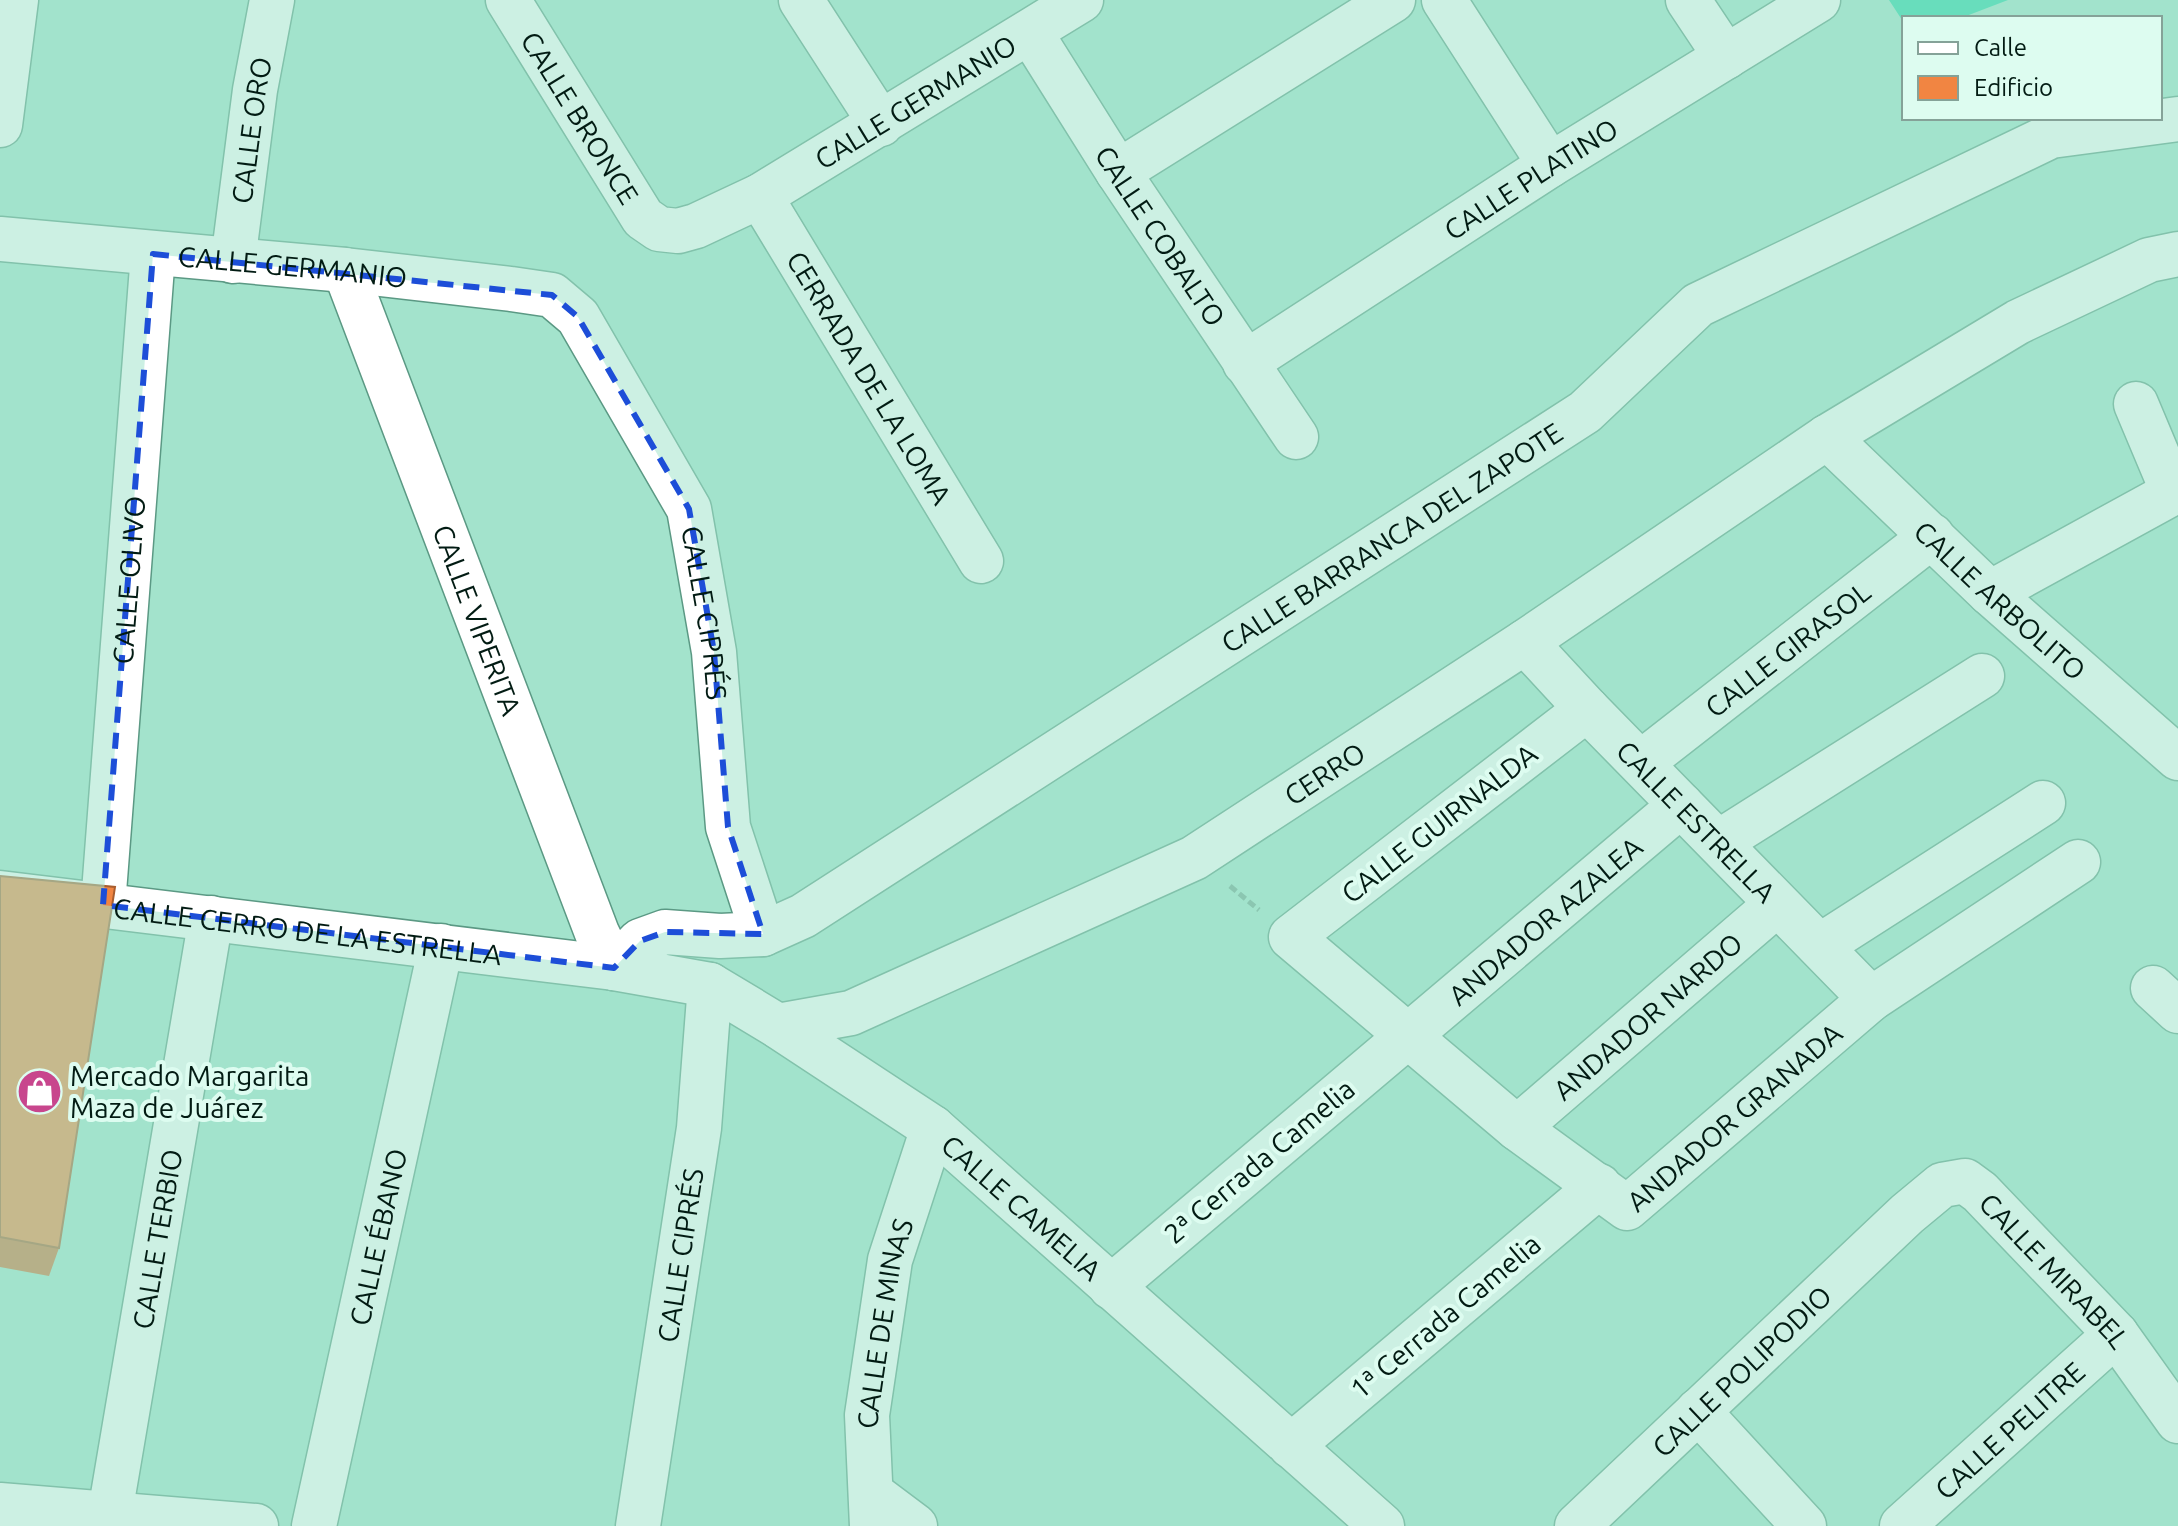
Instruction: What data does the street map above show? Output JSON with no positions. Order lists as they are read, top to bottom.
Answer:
{
  "streets": {
    "street": [
      "CALLE GERMANIO",
      "CALLE BRONCE",
      "CALLE ORO",
      "CALLE PLATINO",
      "CALLE COBALTO",
      "CERRADA DE LA LOMA",
      "CALLE BARRANCA DEL ZAPOTE",
      "CALLE OLIVO",
      "CALLE ARBOLITO",
      "CALLE CIPRÉS",
      "CALLE VIPERITA",
      "CALLE GIRASOL",
      "CERRO",
      "CALLE ESTRELLA",
      "CALLE GUIRNALDA",
      "ANDADOR AZALEA",
      "CALLE CERRO DE LA ESTRELLA",
      "ANDADOR NARDO",
      "ANDADOR GRANADA",
      "2ª Cerrada Camelia",
      "CALLE CAMELIA",
      "CALLE ÉBANO",
      "CALLE TERBIO",
      "CALLE MIRABEL",
      "1ª Cerrada Camelia",
      "CALLE DE MINAS",
      "CALLE POLIPODIO",
      "CALLE PELITRE"
    ]
  },
  "crossings": [
    ["CALLE GERMANIO", "CALLE BRONCE"],
    ["CALLE GERMANIO", "CALLE ORO"],
    ["CALLE GERMANIO", "CALLE COBALTO"],
    ["CALLE GERMANIO", "CERRADA DE LA LOMA"],
    ["CALLE GERMANIO", "CALLE OLIVO"],
    ["CALLE GERMANIO", "CALLE CIPRÉS"],
    ["CALLE GERMANIO", "CALLE VIPERITA"],
    ["CALLE PLATINO", "CALLE COBALTO"],
    ["CALLE BARRANCA DEL ZAPOTE", "CALLE CIPRÉS"],
    ["CALLE BARRANCA DEL ZAPOTE", "CALLE VIPERITA"],
    ["CALLE BARRANCA DEL ZAPOTE", "CALLE CERRO DE LA ESTRELLA"],
    ["CALLE BARRANCA DEL ZAPOTE", "CALLE CAMELIA"],
    ["CALLE OLIVO", "CALLE CERRO DE LA ESTRELLA"],
    ["CALLE ARBOLITO", "CALLE GIRASOL"],
    ["CALLE ARBOLITO", "CERRO"],
    ["CALLE CIPRÉS", "CALLE CAMELIA"],
    ["CALLE VIPERITA", "CALLE CERRO DE LA ESTRELLA"],
    ["CALLE VIPERITA", "CALLE CAMELIA"],
    ["CALLE GIRASOL", "CALLE ESTRELLA"],
    ["CERRO", "CALLE ESTRELLA"],
    ["CERRO", "CALLE CAMELIA"],
    ["CALLE ESTRELLA", "CALLE GUIRNALDA"],
    ["CALLE ESTRELLA", "ANDADOR AZALEA"],
    ["CALLE ESTRELLA", "ANDADOR NARDO"],
    ["CALLE ESTRELLA", "ANDADOR GRANADA"],
    ["CALLE GUIRNALDA", "ANDADOR GRANADA"],
    ["ANDADOR AZALEA", "ANDADOR GRANADA"],
    ["ANDADOR AZALEA", "2ª Cerrada Camelia"],
    ["CALLE CERRO DE LA ESTRELLA", "CALLE CAMELIA"],
    ["CALLE CERRO DE LA ESTRELLA", "CALLE ÉBANO"],
    ["CALLE CERRO DE LA ESTRELLA", "CALLE TERBIO"],
    ["ANDADOR NARDO", "ANDADOR GRANADA"],
    ["ANDADOR GRANADA", "2ª Cerrada Camelia"],
    ["ANDADOR GRANADA", "1ª Cerrada Camelia"],
    ["2ª Cerrada Camelia", "CALLE CAMELIA"],
    ["CALLE CAMELIA", "1ª Cerrada Camelia"],
    ["CALLE CAMELIA", "CALLE DE MINAS"],
    ["CALLE MIRABEL", "CALLE POLIPODIO"],
    ["CALLE MIRABEL", "CALLE PELITRE"]
  ],
  "places": {
    "shop": ["Mercado Margarita Maza de Juárez"]
  },
  "legend": ["Calle", "Edificio"]
}
